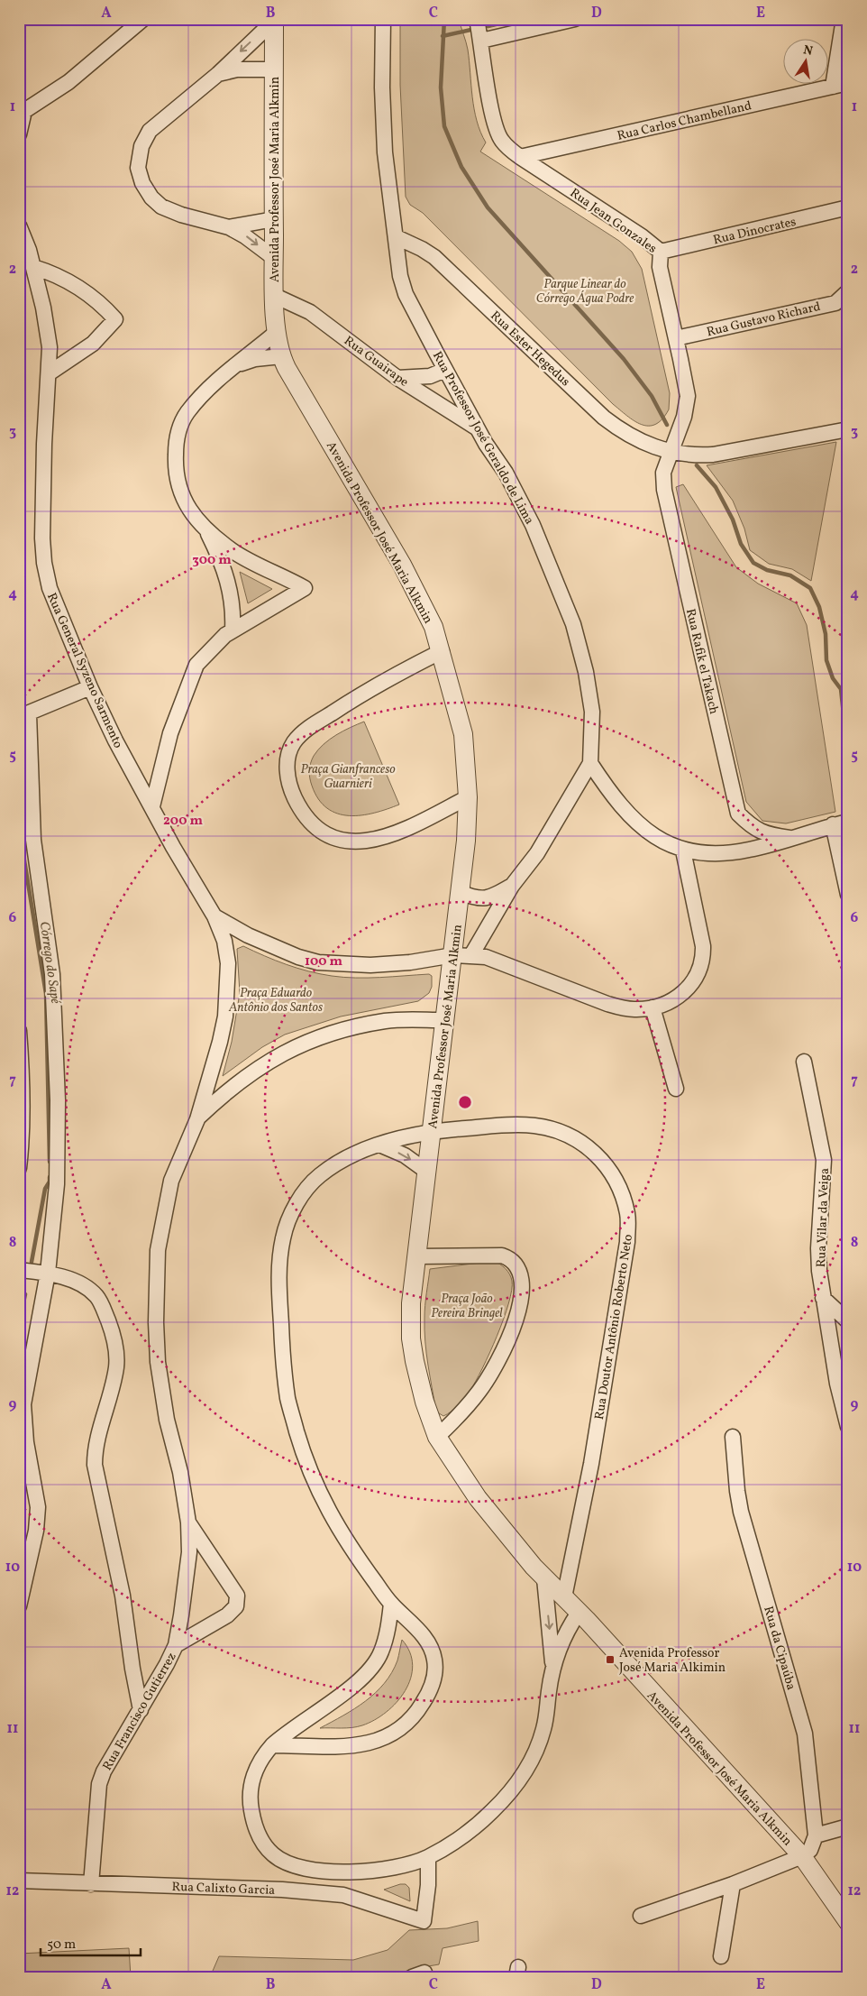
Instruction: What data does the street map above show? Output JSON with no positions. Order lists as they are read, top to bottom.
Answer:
{
  "streets": {
    "street": [
      "Rua Carlos Chambelland",
      "Avenida Professor José Maria Alkmin",
      "Rua Jean Gonzales",
      "Rua Dinocrates",
      "Rua Gustavo Richard",
      "Rua Ester Hegedus",
      "Rua Guairape",
      "Rua Professor José Geraldo de Lima",
      "Rua Rafik el Takach",
      "Rua General Syzeno Sarmento",
      "Rua Vilar da Veiga",
      "Rua Doutor Antônio Roberto Neto",
      "Rua da Cipaúba",
      "Rua Francisco Gutierrez",
      "Rua Calixto Garcia"
    ]
  },
  "crossings": [
    ["Rua Carlos Chambelland", "Rua Jean Gonzales"],
    ["Avenida Professor José Maria Alkmin", "Rua Guairape"],
    ["Avenida Professor José Maria Alkmin", "Rua Professor José Geraldo de Lima"],
    ["Avenida Professor José Maria Alkmin", "Rua Doutor Antônio Roberto Neto"],
    ["Rua Jean Gonzales", "Rua Dinocrates"],
    ["Rua Jean Gonzales", "Rua Gustavo Richard"],
    ["Rua Jean Gonzales", "Rua Ester Hegedus"],
    ["Rua Jean Gonzales", "Rua Rafik el Takach"],
    ["Rua Ester Hegedus", "Rua Professor José Geraldo de Lima"],
    ["Rua Ester Hegedus", "Rua Rafik el Takach"],
    ["Rua Guairape", "Rua Professor José Geraldo de Lima"],
    ["Rua General Syzeno Sarmento", "Rua Francisco Gutierrez"],
    ["Rua Francisco Gutierrez", "Rua Calixto Garcia"]
  ],
  "water": ["Córrego do Sapé"],
  "parks": [
    "Parque Linear do Córrego Água Podre",
    "Praça Gianfranceso Guarnieri",
    "Praça Eduardo Antônio dos Santos",
    "Praça João Pereira Bringel"
  ],
  "places": {
    "transit": ["Avenida Professor José Maria Alkimin"]
  },
  "scale_bar": "50 m",
  "north": "top",
  "grid": {
    "columns": [
      "A",
      "B",
      "C",
      "D",
      "E"
    ],
    "rows": [
      "1",
      "2",
      "3",
      "4",
      "5",
      "6",
      "7",
      "8",
      "9",
      "10",
      "11",
      "12"
    ]
  },
  "rings": ["300 m", "200 m", "100 m"]
}
